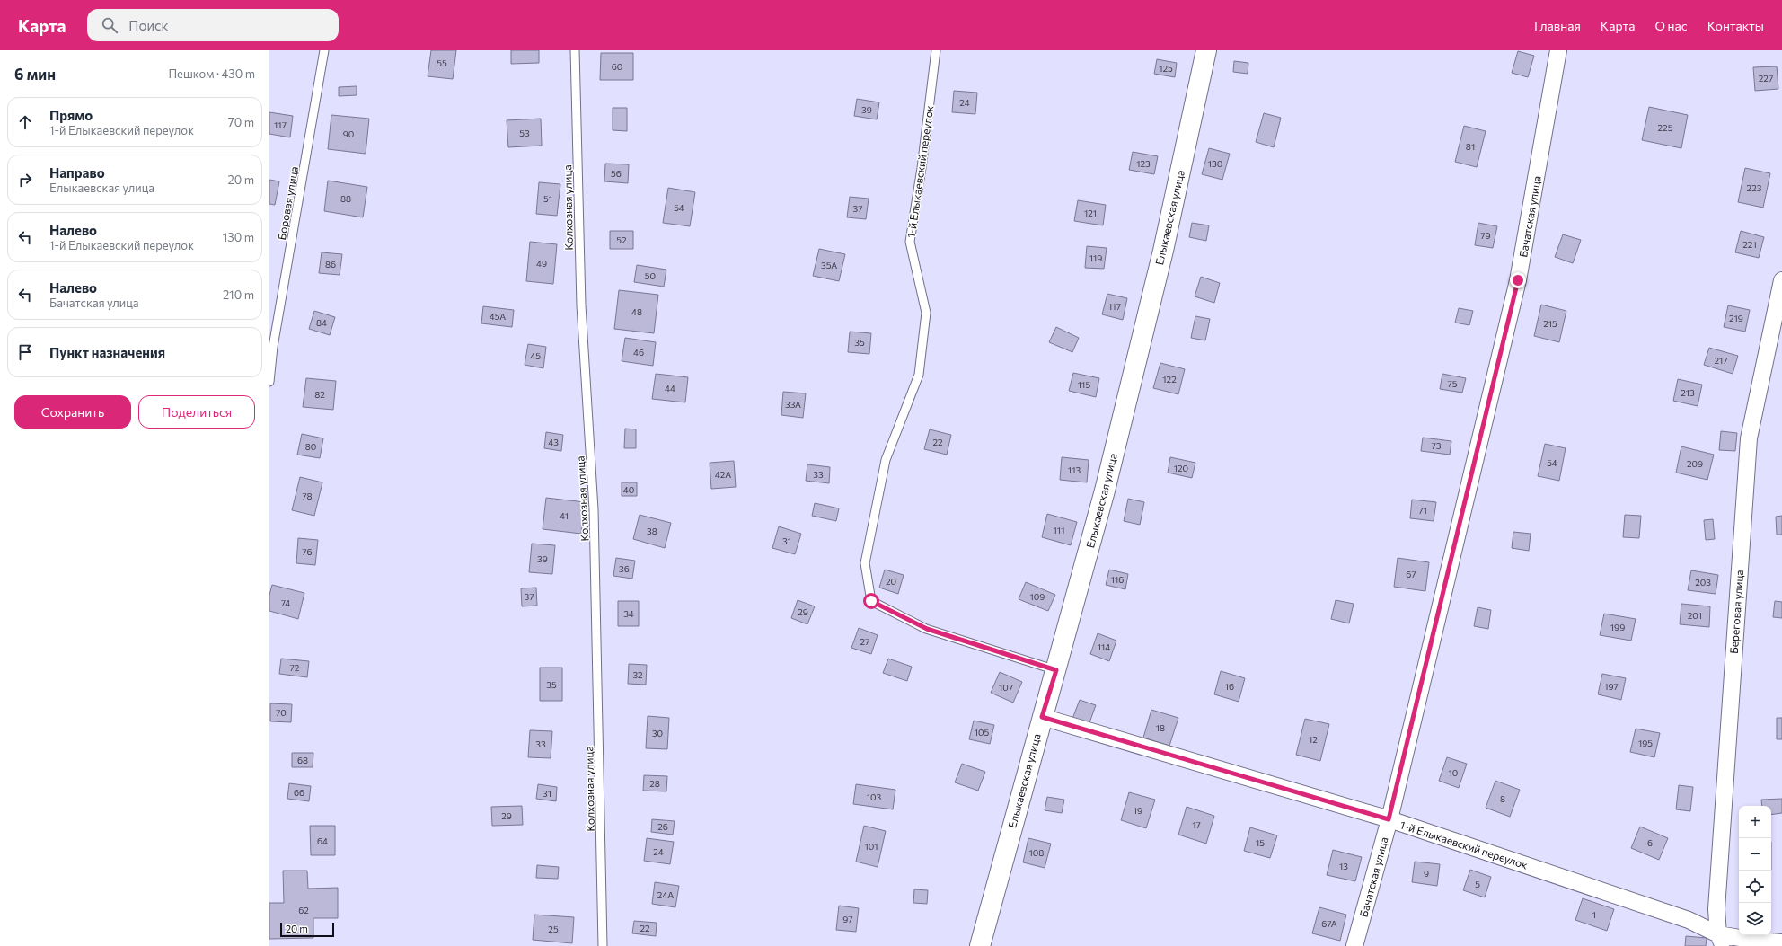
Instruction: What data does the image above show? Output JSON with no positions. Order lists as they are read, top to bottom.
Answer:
{
  "streets": {
    "street": [
      "1-й Елыкаевский переулок",
      "Бачатская улица",
      "Елыкаевская улица",
      "Береговая улица"
    ],
    "lane": ["Боровая улица", "Колхозная улица"]
  },
  "crossings": [
    ["1-й Елыкаевский переулок", "Бачатская улица"],
    ["1-й Елыкаевский переулок", "Елыкаевская улица"],
    ["1-й Елыкаевский переулок", "Береговая улица"]
  ],
  "house_numbers": [
    "55",
    "60",
    "125",
    "227",
    "24",
    "39",
    "117",
    "225",
    "53",
    "90",
    "81",
    "123",
    "130",
    "56",
    "223",
    "88",
    "51",
    "54",
    "37",
    "121",
    "79",
    "52",
    "221",
    "119",
    "49",
    "86",
    "35А",
    "50",
    "117",
    "48",
    "45А",
    "219",
    "84",
    "215",
    "35",
    "46",
    "45",
    "217",
    "122",
    "75",
    "115",
    "44",
    "213",
    "82",
    "33А",
    "43",
    "22",
    "73",
    "80",
    "54",
    "209",
    "120",
    "113",
    "42А",
    "33",
    "40",
    "78",
    "71",
    "41",
    "111",
    "38",
    "31",
    "76",
    "39",
    "36",
    "67",
    "116",
    "20",
    "203",
    "37",
    "109",
    "74",
    "29",
    "34",
    "201",
    "199",
    "27",
    "114",
    "72",
    "32",
    "35",
    "16",
    "197",
    "107",
    "70",
    "18",
    "105",
    "30",
    "12",
    "195",
    "33",
    "68",
    "10",
    "28",
    "66",
    "31",
    "103",
    "8",
    "19",
    "29",
    "17",
    "26",
    "64",
    "15",
    "6",
    "101",
    "24",
    "108",
    "13",
    "9",
    "5",
    "24А",
    "62",
    "1",
    "97",
    "67А",
    "22",
    "25"
  ],
  "scale_bar": "20 m",
  "page": {
    "header": "Карта",
    "search": "Поиск",
    "nav": [
      "Главная",
      "Карта",
      "О нас",
      "Контакты"
    ],
    "heading": ["6 мин", "Пешком · 430 m"],
    "list": [
      ["Прямо", "1-й Елыкаевский переулок", "70 m"],
      ["Направо", "Елыкаевская улица", "20 m"],
      ["Налево", "1-й Елыкаевский переулок", "130 m"],
      ["Налево", "Бачатская улица", "210 m"],
      "Пункт назначения"
    ],
    "buttons": ["Сохранить", "Поделиться"],
    "map_buttons": ["+", "−"],
    "scale": "20 m"
  }
}
